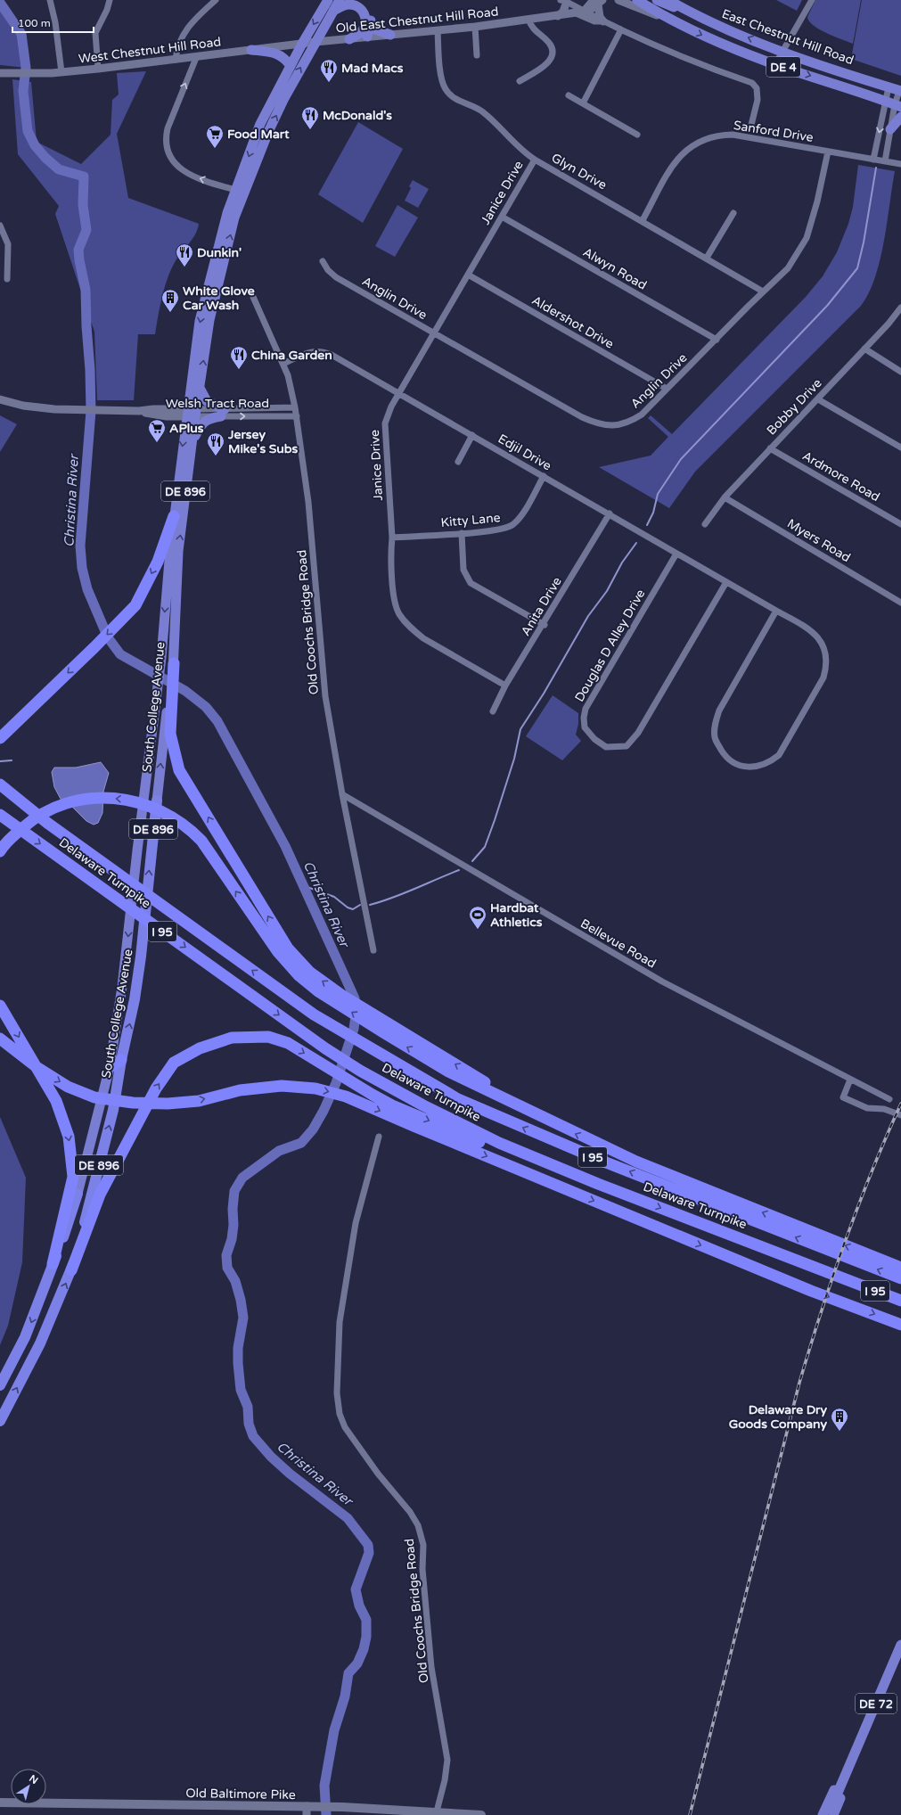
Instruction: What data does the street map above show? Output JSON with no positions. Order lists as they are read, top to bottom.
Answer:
{
  "streets": {
    "highway": [
      "DE 896",
      "South College Avenue",
      "Delaware Turnpike",
      "I 95"
    ],
    "main road": [
      "East Chestnut Hill Road",
      "DE 4",
      "DE 72",
      "Old Baltimore Pike"
    ],
    "street": [
      "Old East Chestnut Hill Road",
      "West Chestnut Hill Road",
      "Sanford Drive",
      "Glyn Drive",
      "Janice Drive",
      "Alwyn Road",
      "Anglin Drive",
      "Aldershot Drive",
      "Welsh Tract Road",
      "Bobby Drive",
      "Edjil Drive",
      "Ardmore Road",
      "Kitty Lane",
      "Myers Road",
      "Anita Drive",
      "Old Coochs Bridge Road",
      "Douglas D Alley Drive",
      "Bellevue Road"
    ]
  },
  "crossings": [
    ["Old East Chestnut Hill Road", "West Chestnut Hill Road"],
    ["Old East Chestnut Hill Road", "Glyn Drive"],
    ["Old East Chestnut Hill Road", "South College Avenue"],
    ["West Chestnut Hill Road", "South College Avenue"],
    ["Sanford Drive", "Glyn Drive"],
    ["Sanford Drive", "Anglin Drive"],
    ["Glyn Drive", "Janice Drive"],
    ["Glyn Drive", "Anglin Drive"],
    ["Janice Drive", "Alwyn Road"],
    ["Janice Drive", "Anglin Drive"],
    ["Janice Drive", "Aldershot Drive"],
    ["Janice Drive", "Edjil Drive"],
    ["Janice Drive", "Kitty Lane"],
    ["Janice Drive", "Anita Drive"],
    ["Alwyn Road", "Anglin Drive"],
    ["Anglin Drive", "Aldershot Drive"],
    ["Welsh Tract Road", "Old Coochs Bridge Road"],
    ["Welsh Tract Road", "South College Avenue"],
    ["Bobby Drive", "Ardmore Road"],
    ["Bobby Drive", "Myers Road"],
    ["Edjil Drive", "Kitty Lane"],
    ["Edjil Drive", "Anita Drive"],
    ["Edjil Drive", "Old Coochs Bridge Road"],
    ["Edjil Drive", "Douglas D Alley Drive"],
    ["Old Coochs Bridge Road", "Bellevue Road"],
    ["Old Coochs Bridge Road", "Old Baltimore Pike"]
  ],
  "water": ["Christina River"],
  "places": {
    "restaurant": [
      "Mad Macs",
      "McDonald's",
      "Dunkin'",
      "China Garden",
      "Jersey Mike's Subs"
    ],
    "supermarket": ["Food Mart", "APlus"],
    "building": ["White Glove Car Wash", "Delaware Dry Goods Company"],
    "sports": ["Hardbat Athletics"]
  },
  "scale_bar": "100 m",
  "north": "top right"
}
